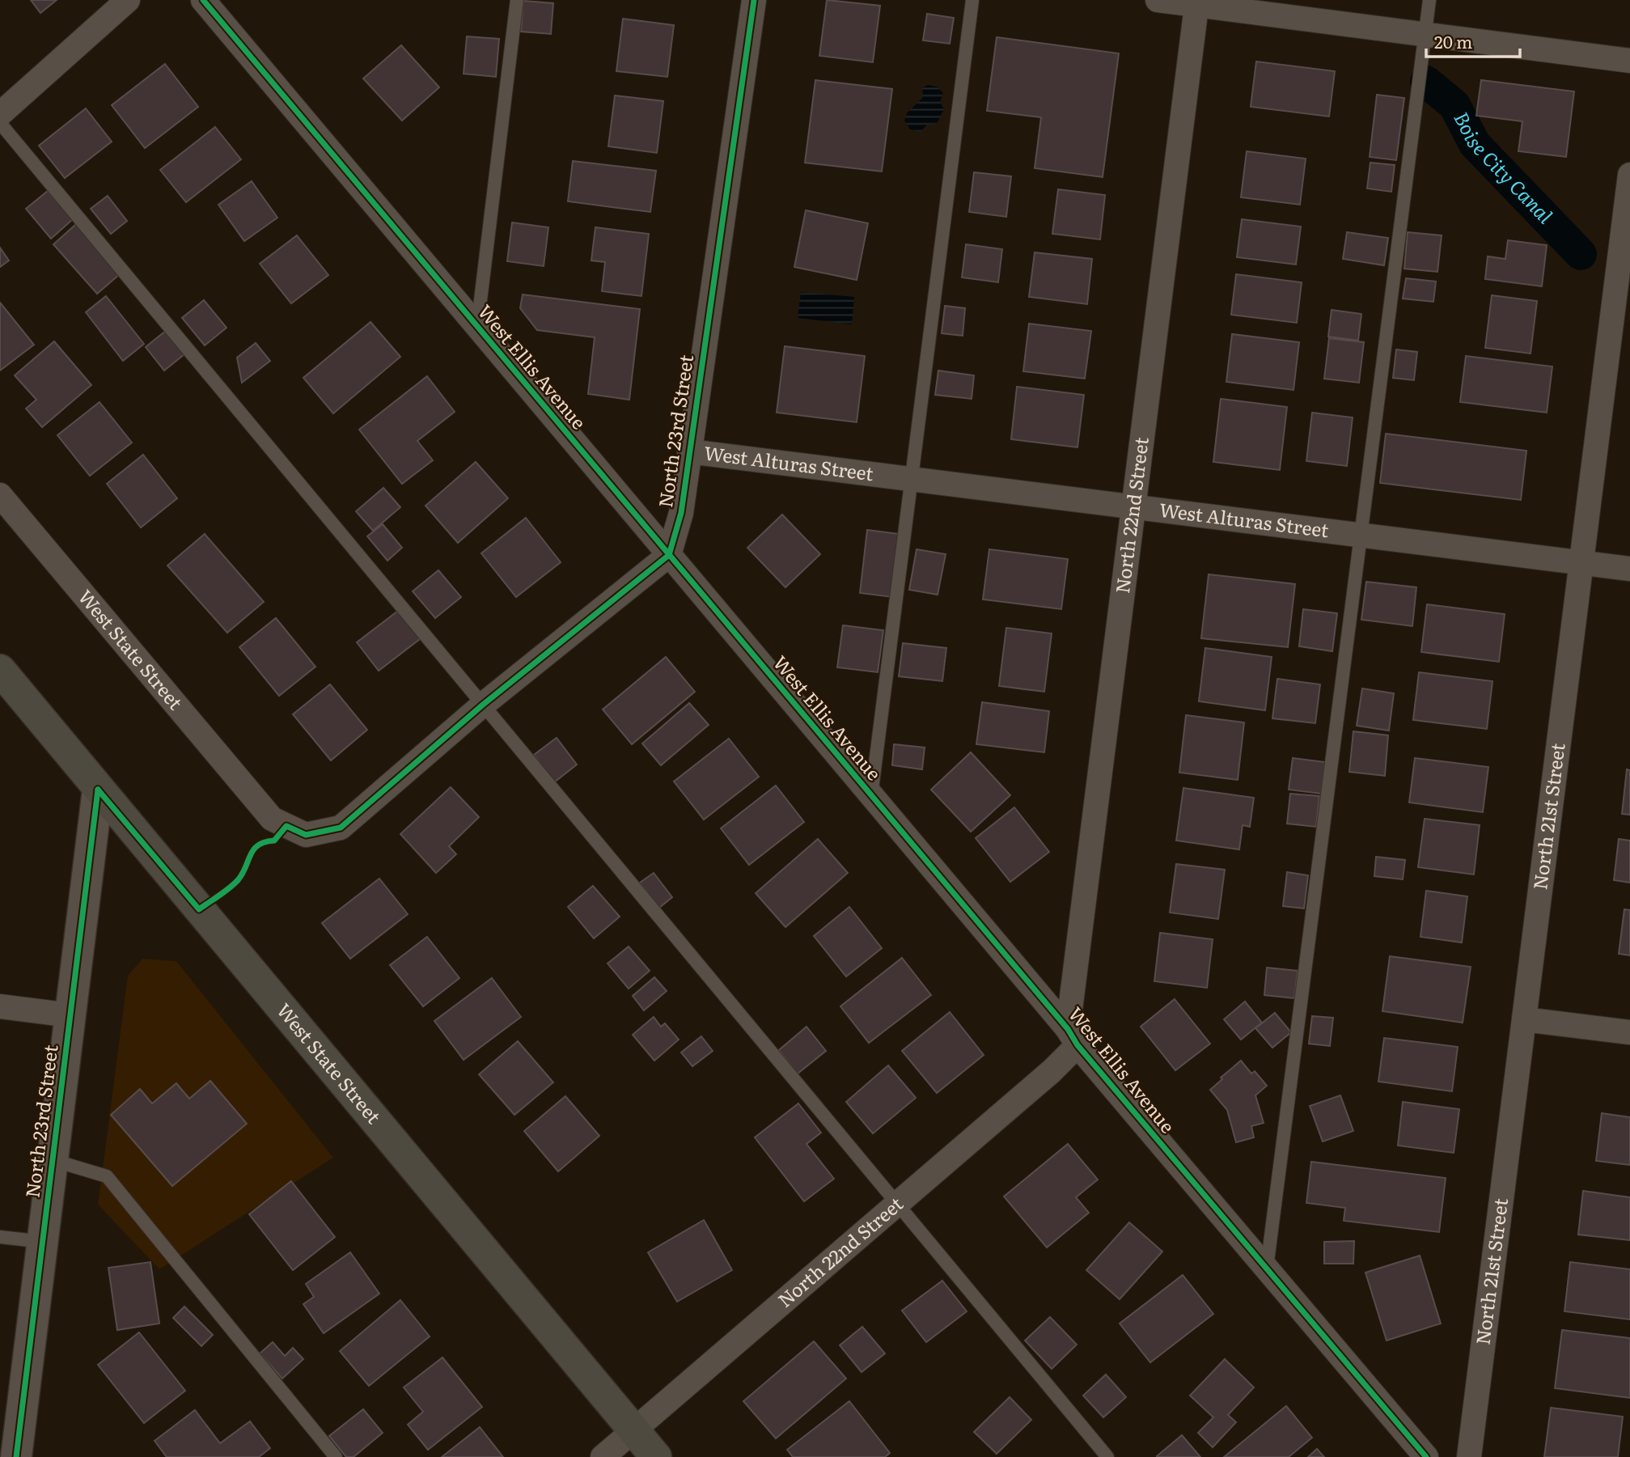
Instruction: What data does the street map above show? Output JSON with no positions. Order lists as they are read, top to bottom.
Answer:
{
  "streets": {
    "main road": ["West State Street"],
    "street": [
      "West Ellis Avenue",
      "North 23rd Street",
      "West Alturas Street",
      "North 22nd Street",
      "North 21st Street"
    ]
  },
  "crossings": [
    ["West Ellis Avenue", "North 23rd Street"],
    ["West Ellis Avenue", "North 22nd Street"],
    ["North 23rd Street", "West Alturas Street"],
    ["North 23rd Street", "West State Street"],
    ["West Alturas Street", "North 22nd Street"],
    ["West Alturas Street", "North 21st Street"],
    ["North 22nd Street", "West State Street"]
  ],
  "water": ["Boise City Canal"],
  "scale_bar": "20 m"
}
